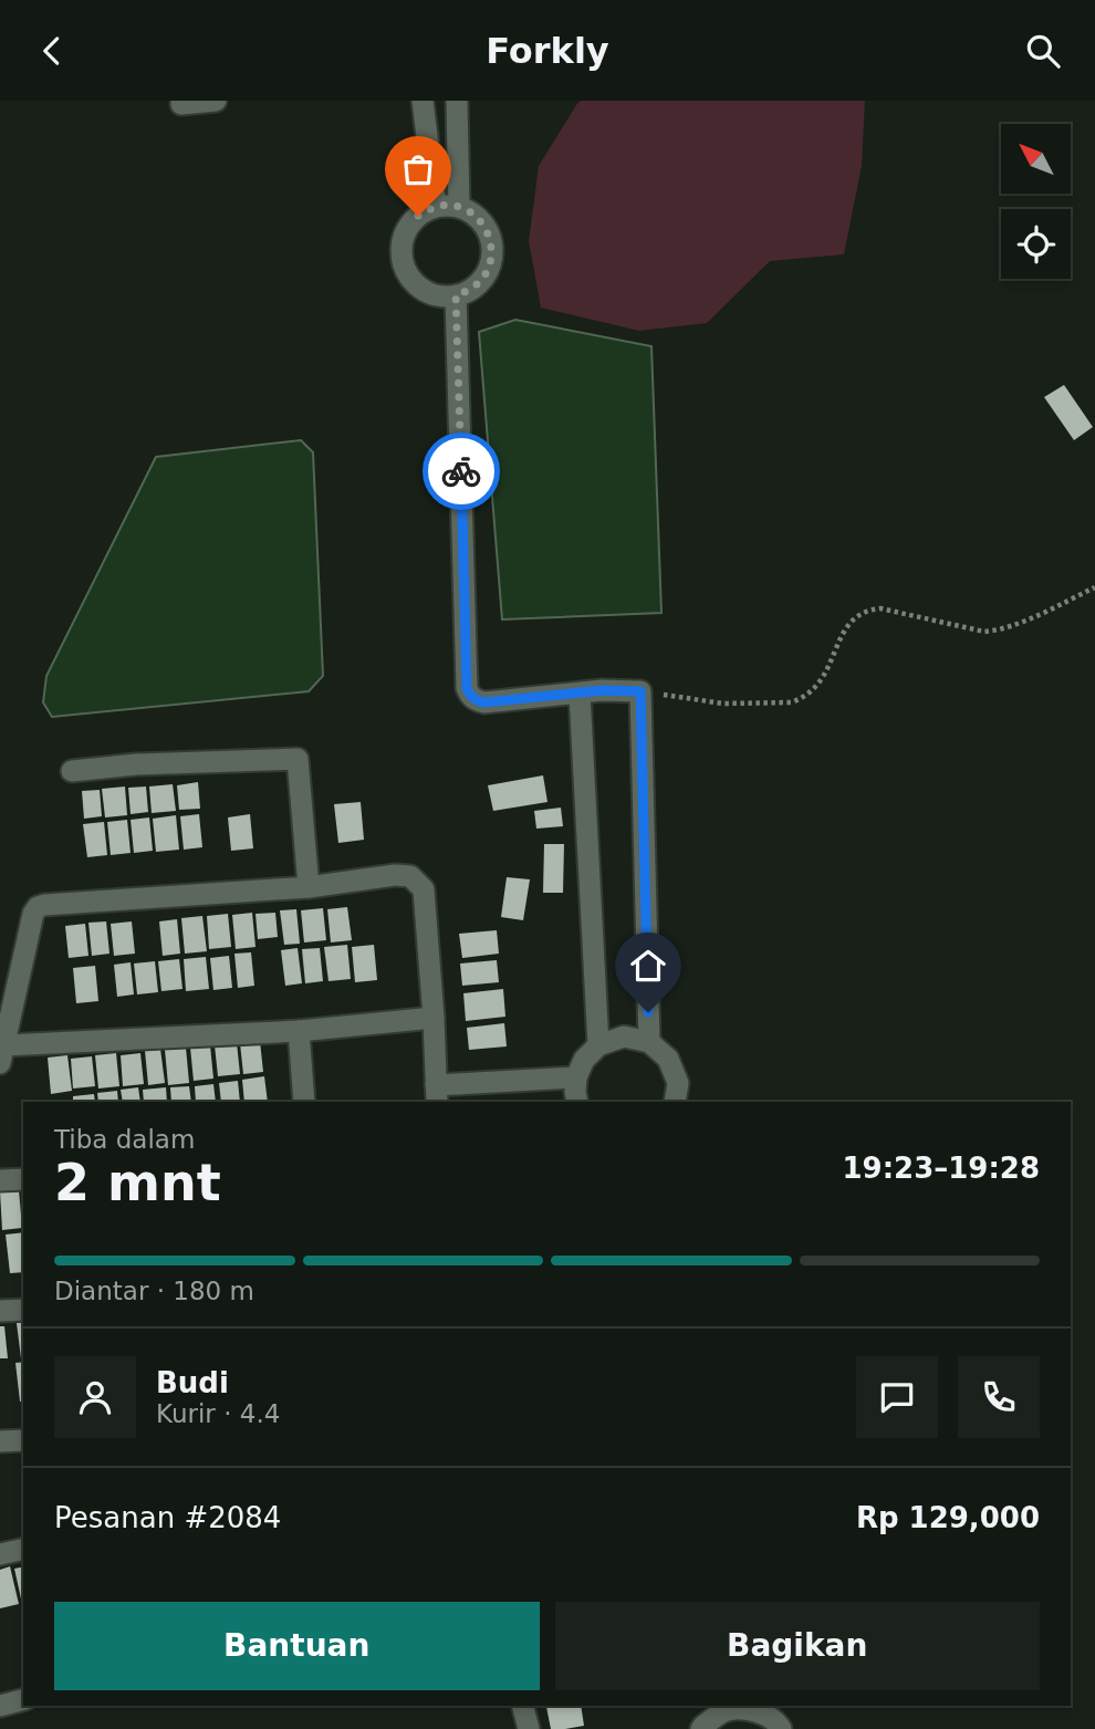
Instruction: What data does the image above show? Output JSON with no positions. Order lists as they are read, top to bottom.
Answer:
{
  "north": "top left",
  "page": {
    "header": "Forkly",
    "heading": ["2 mnt", "Tiba dalam", "19:23–19:28"],
    "panel": [
      "Budi",
      "Kurir · 4.4",
      "Pesanan #2084",
      "Rp 129,000"
    ],
    "bar": "Diantar · 180 m",
    "buttons": ["Bantuan", "Bagikan"]
  }
}
